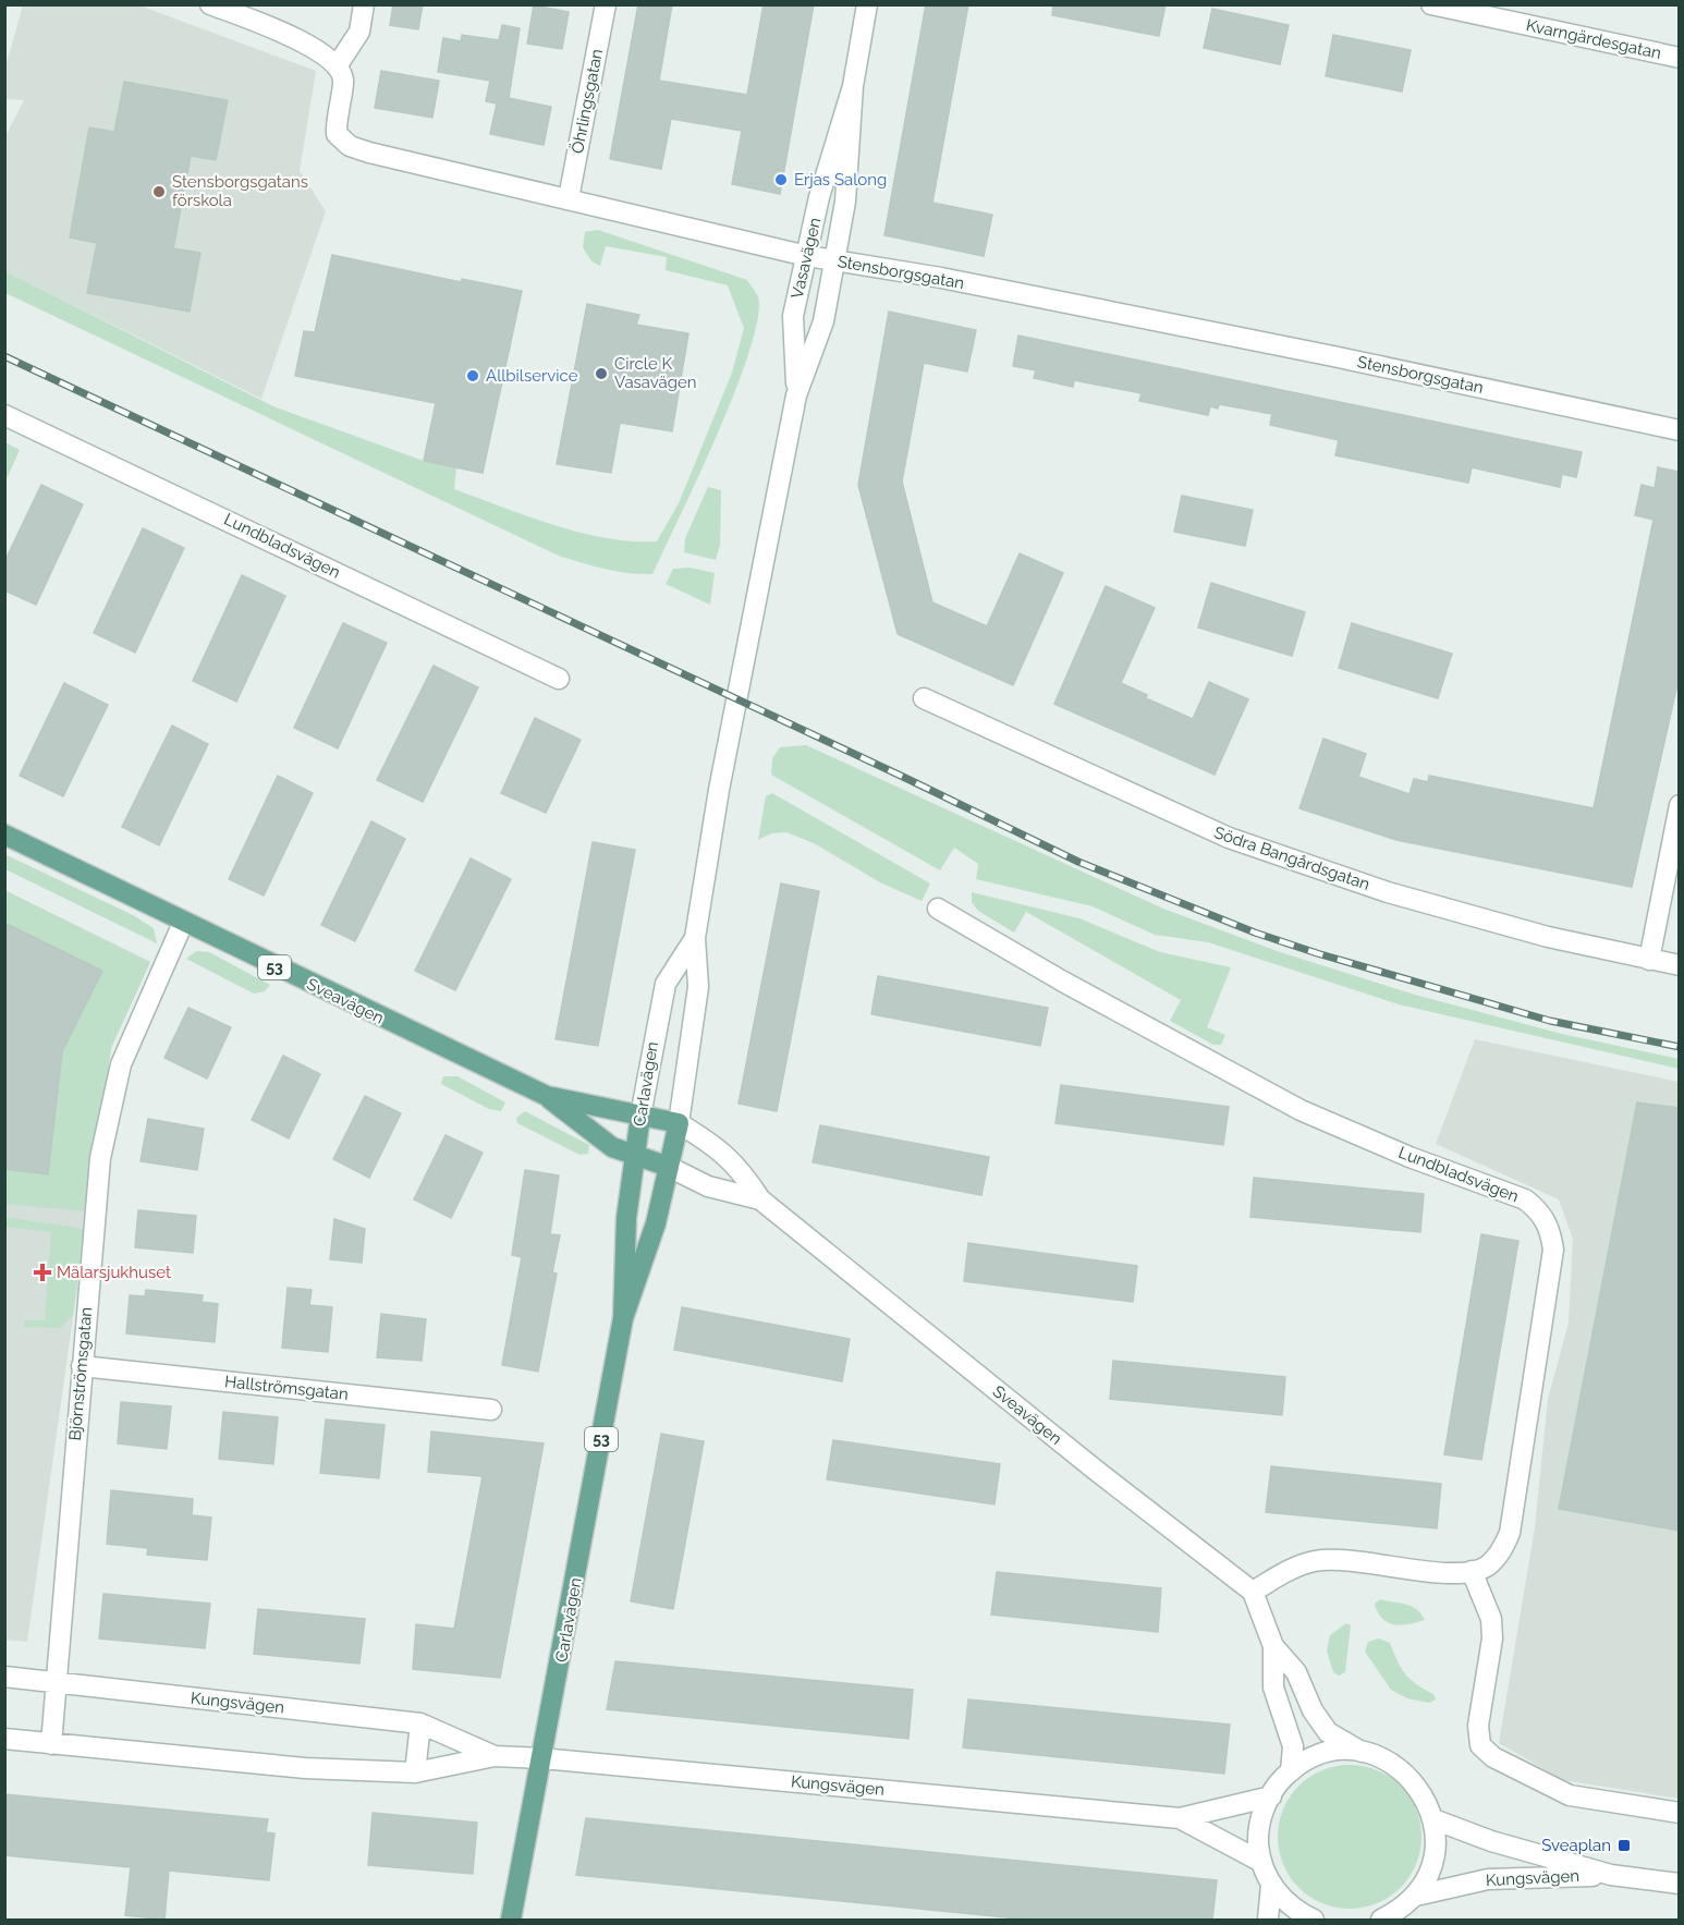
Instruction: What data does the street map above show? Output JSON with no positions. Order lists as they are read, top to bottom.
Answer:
{
  "streets": {
    "main road": ["53", "Sveavägen", "Carlavägen"],
    "street": [
      "Kvarngärdesgatan",
      "Öhrlingsgatan",
      "Vasavägen",
      "Stensborgsgatan",
      "Lundbladsvägen",
      "Södra Bangårdsgatan",
      "Björnströmsgatan",
      "Hallströmsgatan",
      "Kungsvägen"
    ]
  },
  "crossings": [
    ["Öhrlingsgatan", "Stensborgsgatan"],
    ["Vasavägen", "Stensborgsgatan"],
    ["Vasavägen", "Carlavägen"],
    ["Lundbladsvägen", "Sveavägen"],
    ["Sveavägen", "Carlavägen"],
    ["Sveavägen", "Björnströmsgatan"],
    ["Carlavägen", "Kungsvägen"],
    ["Björnströmsgatan", "Hallströmsgatan"],
    ["Björnströmsgatan", "Kungsvägen"]
  ],
  "places": {
    "other": [
      "Erjas Salong",
      "Stensborgsgatans förskola",
      "Circle K Vasavägen",
      "Allbilservice"
    ],
    "health": ["Mälarsjukhuset"],
    "transit": ["Sveaplan"]
  }
}
